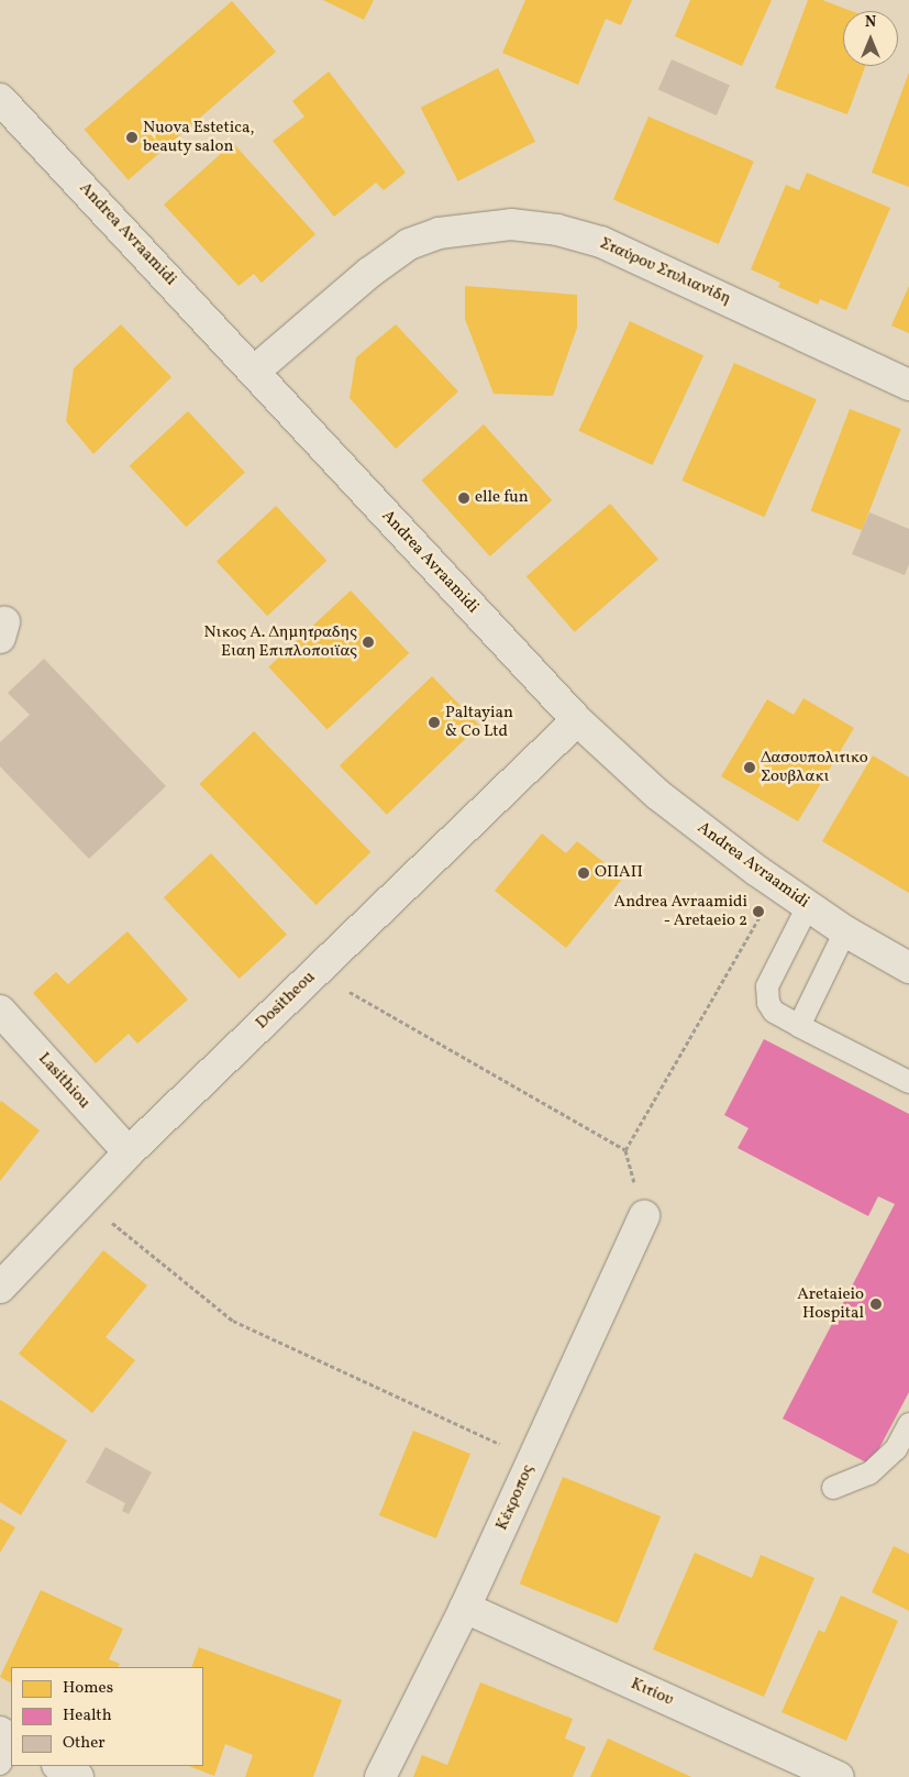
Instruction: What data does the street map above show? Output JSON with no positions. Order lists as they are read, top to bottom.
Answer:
{
  "streets": {
    "street": [
      "Andrea Avraamidi",
      "Σταύρου Στυλιανίδη",
      "Dositheou",
      "Lasithiou",
      "Κέκροπος",
      "Κιτίου"
    ]
  },
  "crossings": [
    ["Andrea Avraamidi", "Σταύρου Στυλιανίδη"],
    ["Andrea Avraamidi", "Dositheou"],
    ["Dositheou", "Lasithiou"],
    ["Κέκροπος", "Κιτίου"]
  ],
  "places": [
    "Nuova Estetica, beauty salon",
    "elle fun",
    "Νικος Α. Δημητραδης Ειαη Επιπλοποιϊας",
    "Paltayian & Co Ltd",
    "Δασουπολιτικο Σουβλακι",
    "ΟΠΑΠ",
    "Andrea Avraamidi - Aretaeio 2",
    "Aretaieio Hospital"
  ],
  "legend": ["Homes", "Health", "Other"],
  "north": "top"
}
